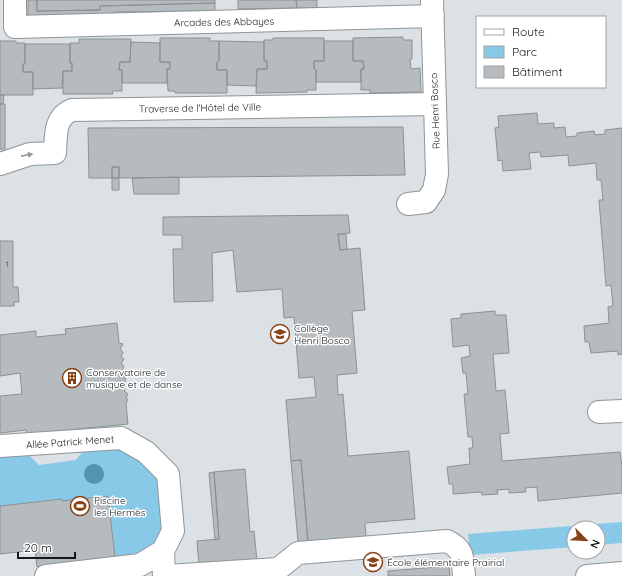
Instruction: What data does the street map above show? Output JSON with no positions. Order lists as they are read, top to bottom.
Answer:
{
  "streets": {
    "street": [
      "Arcades des Abbayes",
      "Traverse de l'Hôtel de Ville",
      "Rue Henri Bosco",
      "Allée Patrick Menet"
    ]
  },
  "crossings": [
    ["Arcades des Abbayes", "Rue Henri Bosco"],
    ["Traverse de l'Hôtel de Ville", "Rue Henri Bosco"]
  ],
  "one_way": ["Traverse de l'Hôtel de Ville"],
  "places": {
    "school or university": ["Collège Henri Bosco", "École élémentaire Prairial"],
    "building": ["Conservatoire de musique et de danse"],
    "sports": ["Piscine les Hermès"]
  },
  "house_numbers": ["1"],
  "legend": ["Route", "Parc", "Bâtiment"],
  "scale_bar": "20 m",
  "north": "bottom right"
}
